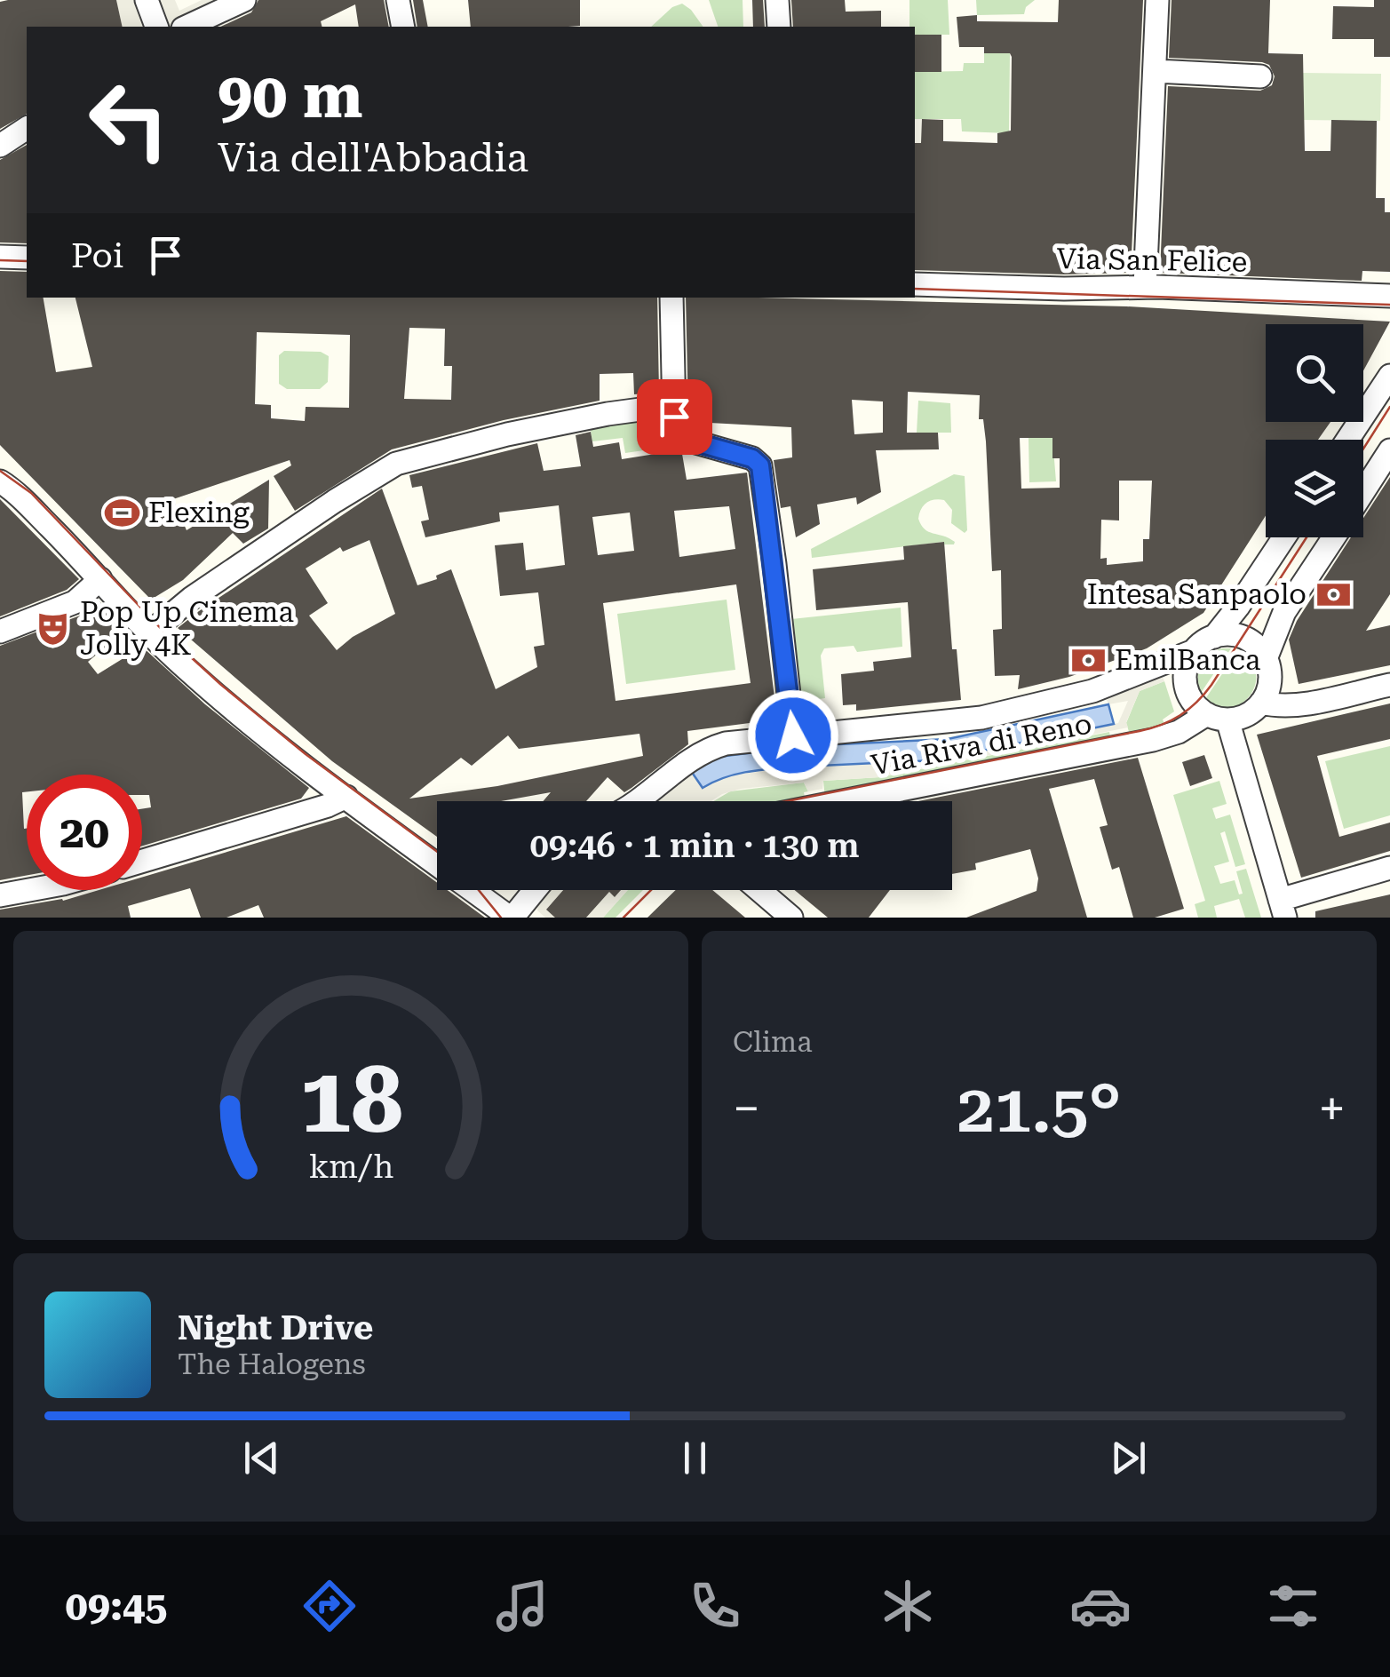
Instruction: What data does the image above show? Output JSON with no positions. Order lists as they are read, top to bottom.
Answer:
{
  "streets": {
    "street": ["Via San Felice", "Via Riva di Reno"]
  },
  "places": {
    "sports": ["Flexing"],
    "bank": ["Intesa Sanpaolo", "EmilBanca"],
    "theatre": ["Pop Up Cinema Jolly 4K"]
  },
  "page": {
    "turn": ["90 m", "Via dell'Abbadia"],
    "then": "Poi",
    "limit": "20",
    "trip": "09:46 · 1 min · 130 m",
    "tile": "Clima",
    "heat": ["−", "21.5°", "+"],
    "song": ["Night Drive", "The Halogens"],
    "tabs": "09:45",
    "gauge": ["18", "km/h"]
  }
}
